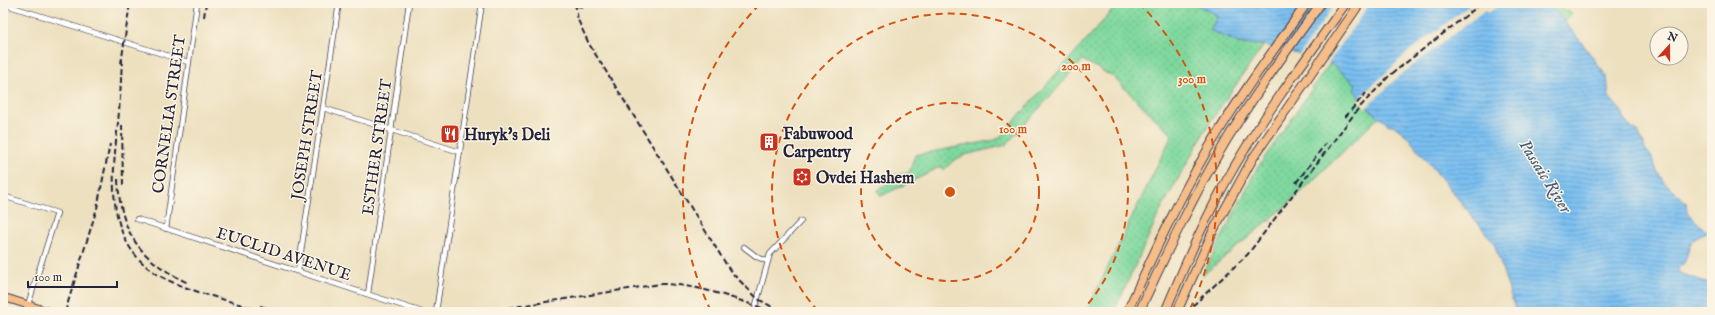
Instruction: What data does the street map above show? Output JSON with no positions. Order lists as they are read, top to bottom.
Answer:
{
  "streets": {
    "street": [
      "CORNELIA STREET",
      "JOSEPH STREET",
      "ESTHER STREET",
      "EUCLID AVENUE"
    ]
  },
  "crossings": [
    ["CORNELIA STREET", "EUCLID AVENUE"],
    ["JOSEPH STREET", "EUCLID AVENUE"],
    ["ESTHER STREET", "EUCLID AVENUE"]
  ],
  "water": ["Passaic River"],
  "places": {
    "restaurant": ["Huryk's Deli"],
    "building": ["Fabuwood Carpentry"],
    "synagogue": ["Ovdei Hashem"]
  },
  "scale_bar": "100 m",
  "north": "top",
  "rings": ["200 m", "300 m", "100 m"]
}
